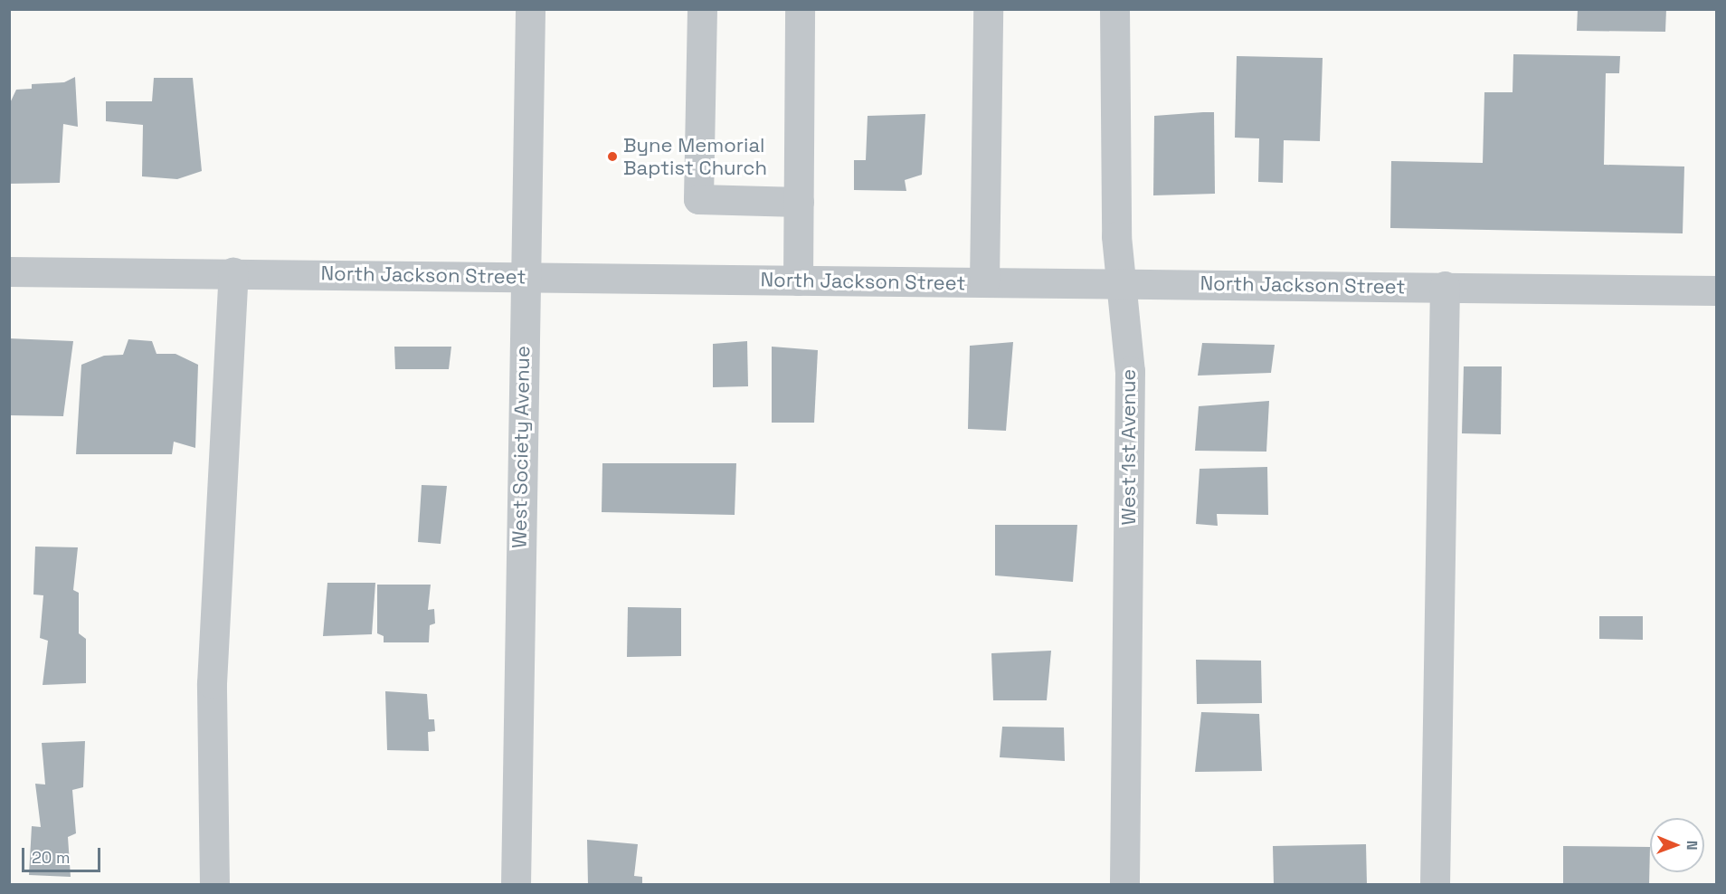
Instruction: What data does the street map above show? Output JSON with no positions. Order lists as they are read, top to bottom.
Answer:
{
  "streets": {
    "street": ["North Jackson Street", "West Society Avenue", "West 1st Avenue"]
  },
  "crossings": [
    ["North Jackson Street", "West Society Avenue"],
    ["North Jackson Street", "West 1st Avenue"]
  ],
  "places": ["Byne Memorial Baptist Church"],
  "scale_bar": "20 m",
  "north": "right"
}
